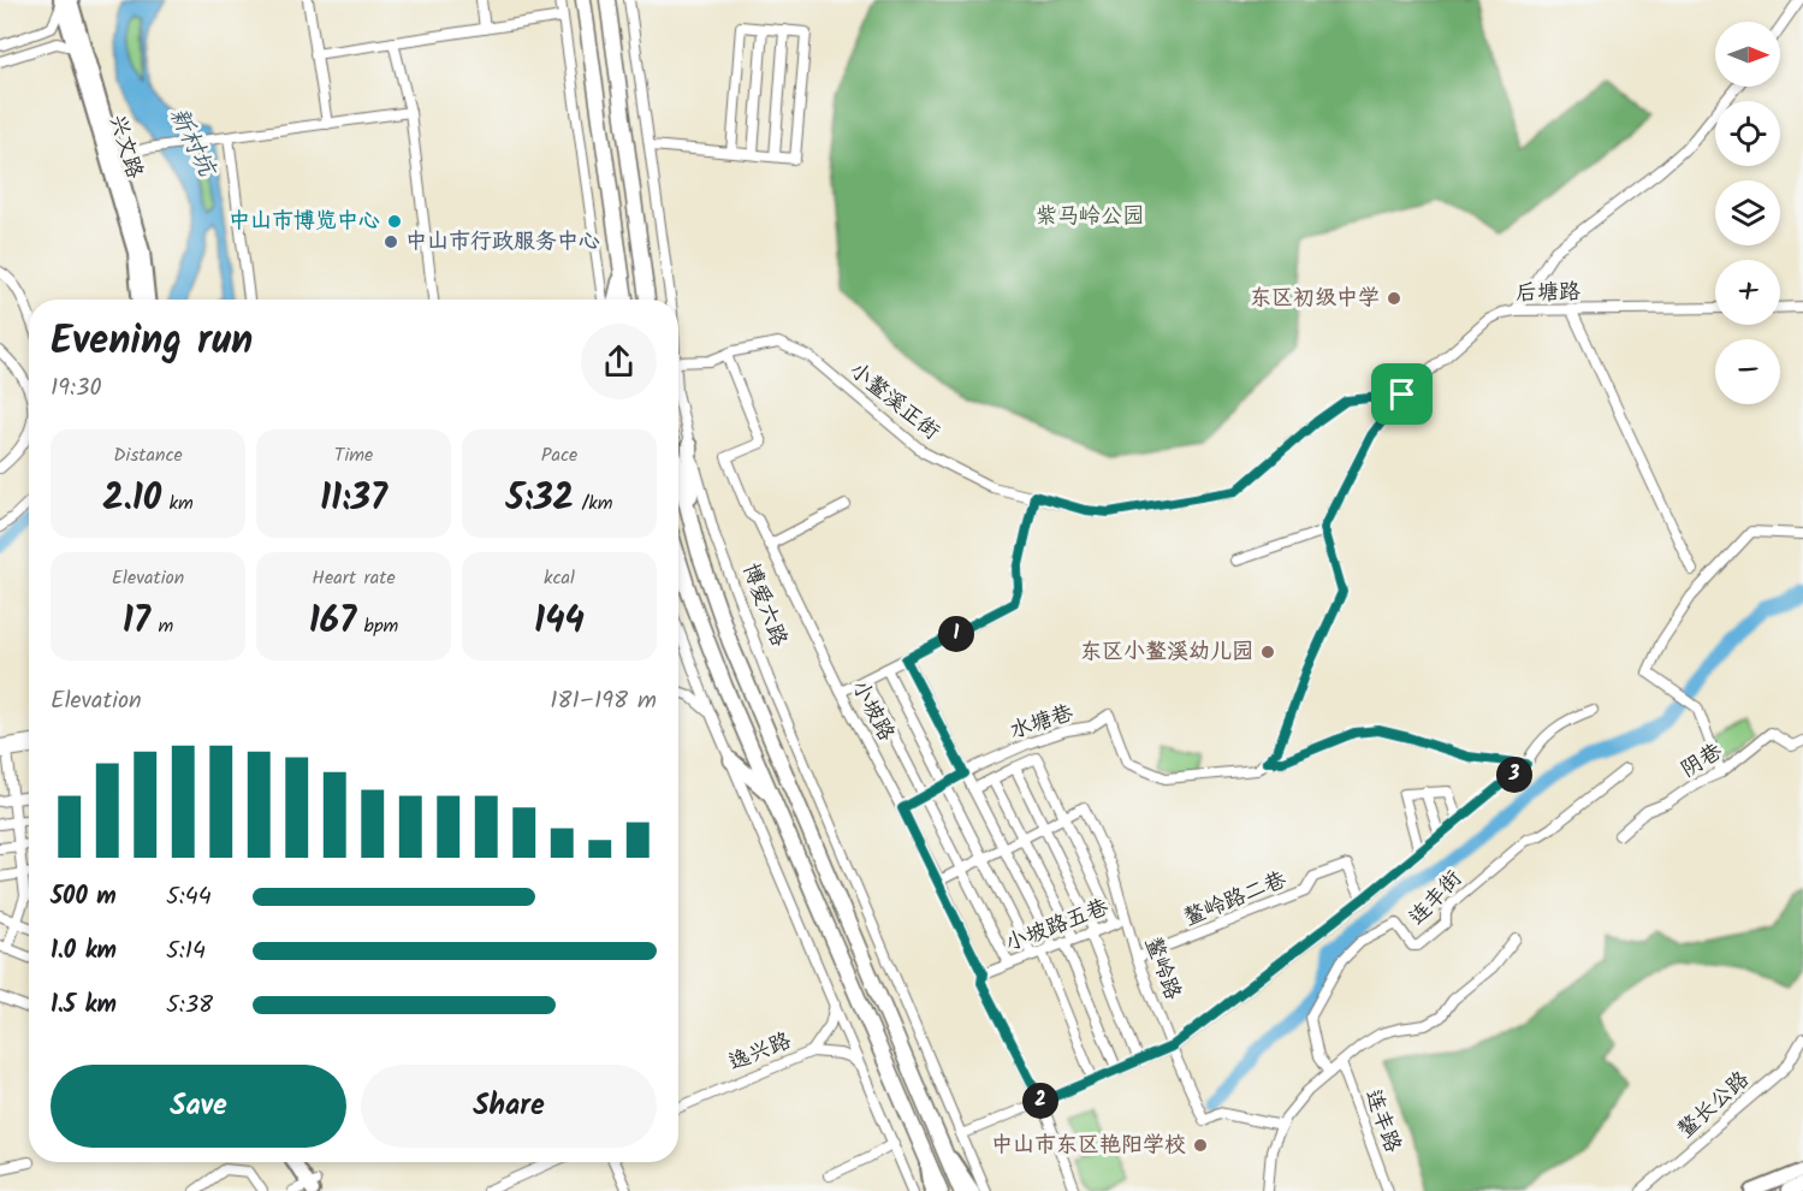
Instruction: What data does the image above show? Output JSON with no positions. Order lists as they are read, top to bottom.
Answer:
{
  "streets": {
    "highway": ["博爱六路"],
    "main road": ["兴文路"],
    "street": [
      "后塘路",
      "小鳌溪正街",
      "小坡路",
      "水塘巷",
      "阴巷",
      "连丰街",
      "鳌岭路二巷",
      "小坡路五巷",
      "鳌岭路",
      "逸兴路",
      "鳌长公路",
      "连丰路"
    ]
  },
  "crossings": [
    ["后塘路", "小鳌溪正街"],
    ["小鳌溪正街", "小坡路"],
    ["小坡路", "水塘巷"],
    ["小坡路", "小坡路五巷"],
    ["鳌岭路二巷", "鳌岭路"],
    ["小坡路五巷", "鳌岭路"]
  ],
  "water": ["新村坑"],
  "parks": ["紫马岭公园"],
  "places": [
    "中山市博览中心",
    "中山市行政服务中心",
    "东区初级中学",
    "东区小鳌溪幼儿园",
    "中山市东区艳阳学校"
  ],
  "north": "right",
  "page": {
    "map_buttons": ["+", "−"],
    "heading": ["Evening run", "19:30"],
    "stats": [
      ["Distance", "2.10 km"],
      ["Time", "11:37"],
      ["Pace", "5:32 /km"],
      ["Elevation", "17 m"],
      ["Heart rate", "167 bpm"],
      ["kcal", "144"]
    ],
    "pins": ["1", "3", "2"],
    "chart": ["Elevation", "181–198 m"],
    "list": [
      {
        "name": "500 m",
        "note": "5:44"
      },
      {
        "name": "1.0 km",
        "note": "5:14"
      },
      {
        "name": "1.5 km",
        "note": "5:38"
      }
    ],
    "buttons": ["Save", "Share"]
  }
}
